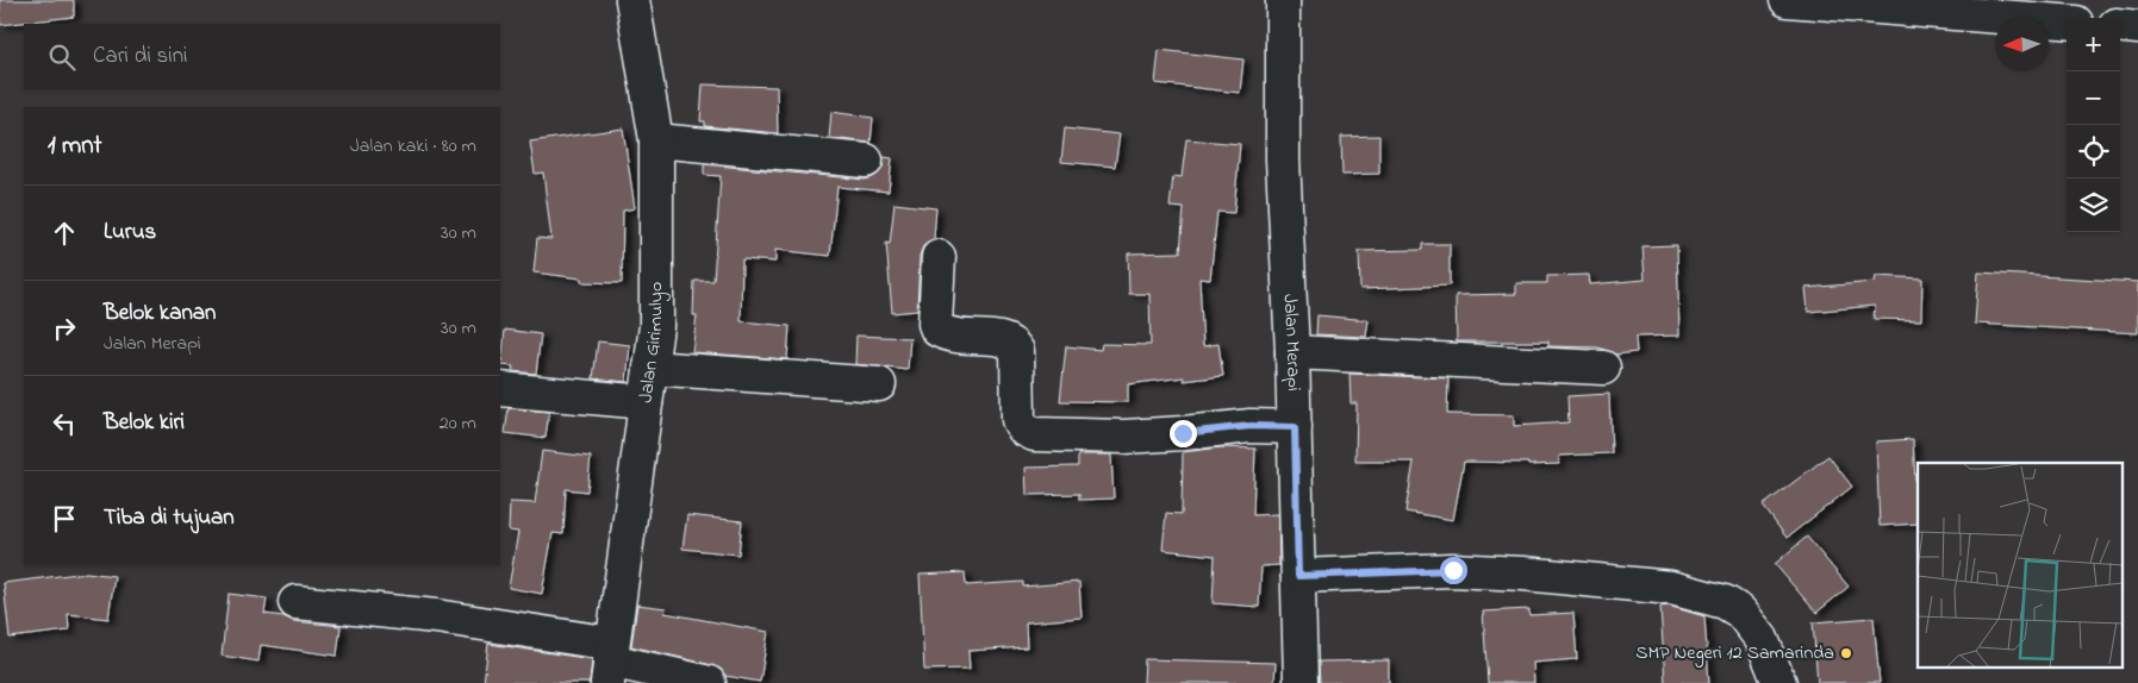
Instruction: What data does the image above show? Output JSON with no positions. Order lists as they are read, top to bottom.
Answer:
{
  "streets": {
    "street": ["Jalan Girimulyo", "Jalan Merapi"]
  },
  "places": ["SMP Negeri 12 Samarinda"],
  "north": "left",
  "page": {
    "map_buttons": ["+", "−"],
    "search": "Cari di sini",
    "heading": ["1 mnt", "Jalan kaki · 80 m"],
    "list": [
      ["Lurus", "30 m"],
      ["Belok kanan", "Jalan Merapi", "30 m"],
      ["Belok kiri", "20 m"],
      "Tiba di tujuan"
    ]
  }
}
